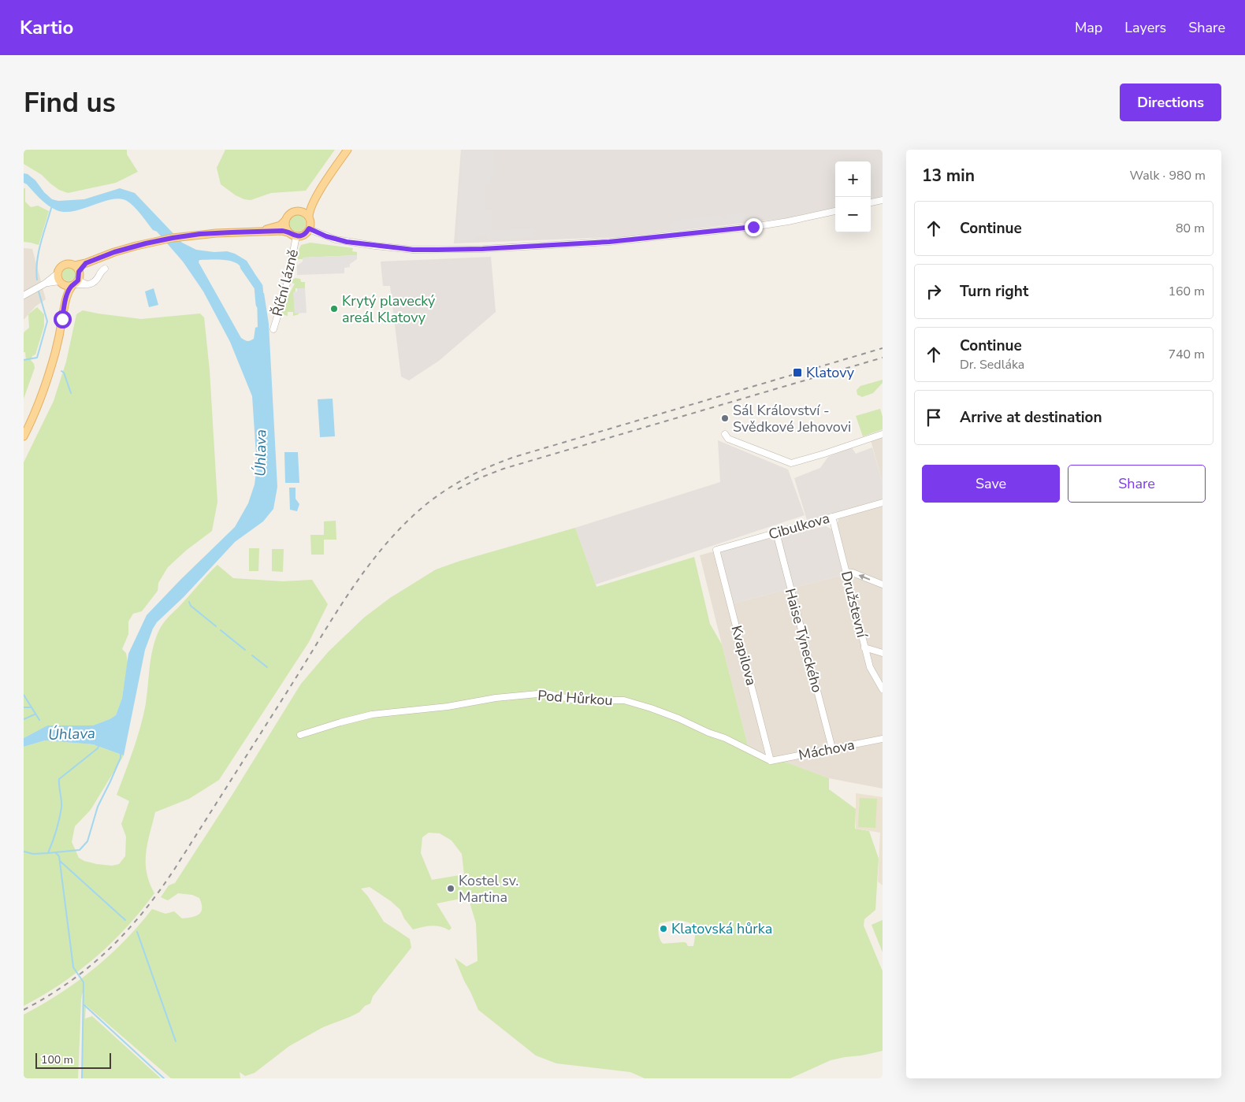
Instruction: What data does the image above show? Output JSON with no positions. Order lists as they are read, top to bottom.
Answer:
{
  "streets": {
    "street": [
      "Říční lázně",
      "Cibulkova",
      "Družstevní",
      "Haise Týneckého",
      "Kvapilova",
      "Pod Hůrkou",
      "Máchova"
    ]
  },
  "crossings": [
    ["Cibulkova", "Družstevní"],
    ["Cibulkova", "Haise Týneckého"],
    ["Cibulkova", "Kvapilova"],
    ["Haise Týneckého", "Máchova"],
    ["Kvapilova", "Pod Hůrkou"],
    ["Kvapilova", "Máchova"],
    ["Pod Hůrkou", "Máchova"]
  ],
  "water": ["Úhlava"],
  "places": {
    "other": [
      "Krytý plavecký areál Klatovy",
      "Sál Království - Svědkové Jehovovi",
      "Kostel sv. Martina",
      "Klatovská hůrka"
    ],
    "transit": ["Klatovy"]
  },
  "scale_bar": "100 m",
  "page": {
    "header": "Kartio",
    "nav": ["Map", "Layers", "Share"],
    "buttons": [
      "Directions",
      ["Save", "Share"]
    ],
    "title": "Find us",
    "heading": ["13 min", "Walk · 980 m"],
    "map_buttons": ["+", "−"],
    "list": [
      ["Continue", "80 m"],
      ["Turn right", "160 m"],
      ["Continue", "Dr. Sedláka", "740 m"],
      "Arrive at destination"
    ],
    "scale": "100 m"
  }
}
